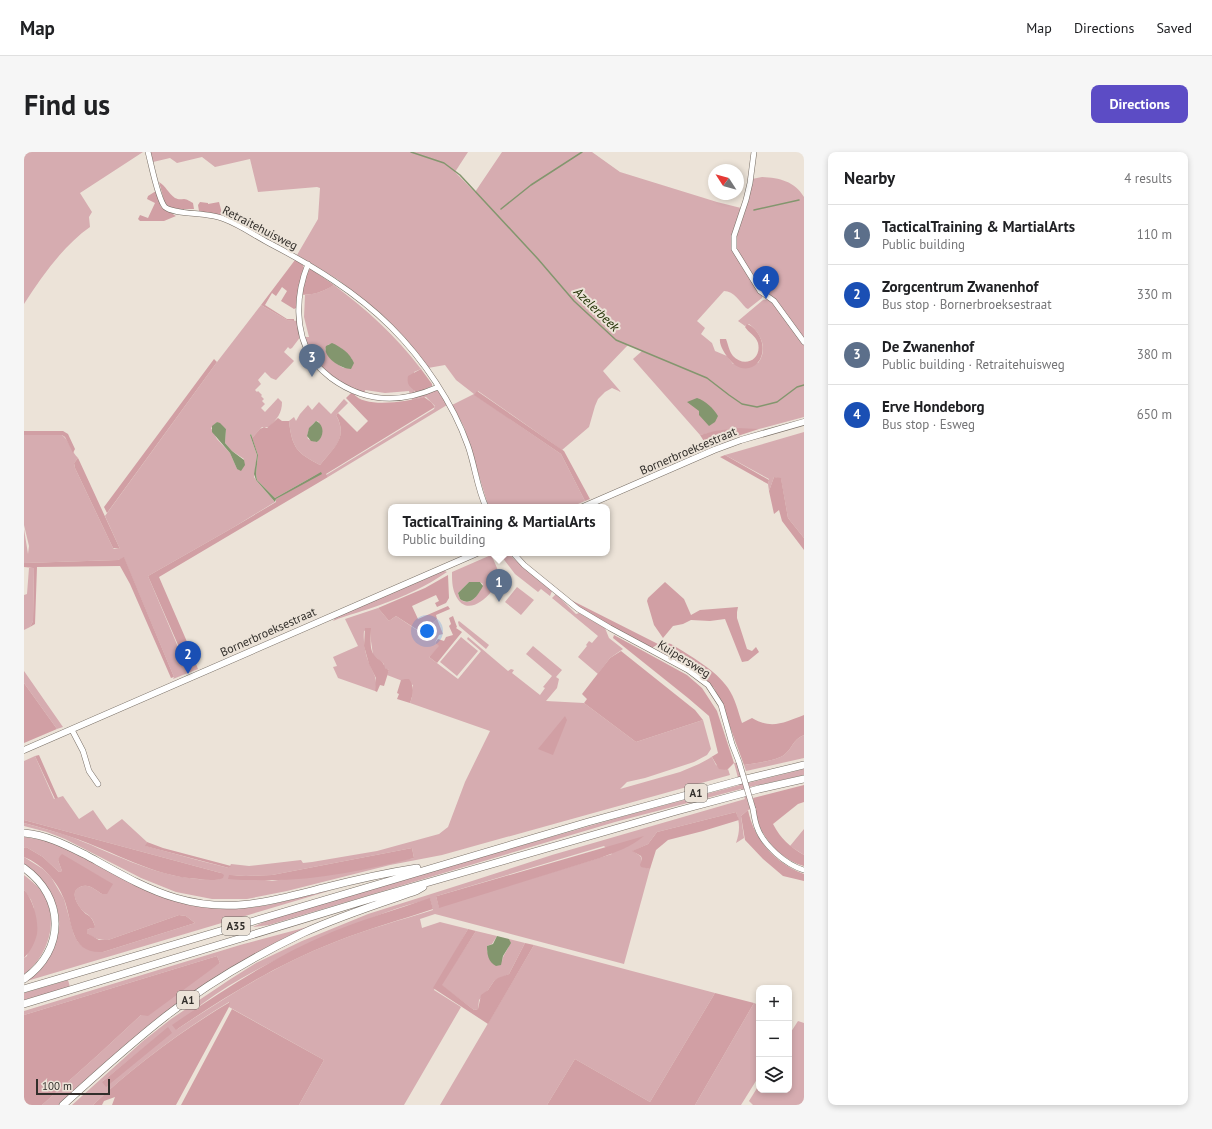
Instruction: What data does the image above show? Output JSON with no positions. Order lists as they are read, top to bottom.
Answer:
{
  "streets": {
    "highway": ["A1", "A35"],
    "main road": ["Bornerbroeksestraat"],
    "street": ["Retraitehuisweg", "Kuipersweg"]
  },
  "crossings": [
    ["A1", "A35"]
  ],
  "water": ["Azelerbeek"],
  "scale_bar": "100 m",
  "north": "top left",
  "page": {
    "header": "Map",
    "nav": ["Map", "Directions", "Saved"],
    "buttons": "Directions",
    "title": "Find us",
    "heading": ["Nearby", "4 results"],
    "list": [
      {
        "mark": "1",
        "name": "TacticalTraining & MartialArts",
        "note": "Public building",
        "value": "110 m"
      },
      {
        "mark": "2",
        "name": "Zorgcentrum Zwanenhof",
        "note": "Bus stop · Bornerbroeksestraat",
        "value": "330 m"
      },
      {
        "mark": "3",
        "name": "De Zwanenhof",
        "note": "Public building · Retraitehuisweg",
        "value": "380 m"
      },
      {
        "mark": "4",
        "name": "Erve Hondeborg",
        "note": "Bus stop · Esweg",
        "value": "650 m"
      }
    ],
    "pins": [
      "4",
      "3",
      "1",
      "2"
    ],
    "popup": ["TacticalTraining & MartialArts", "Public building"],
    "map_buttons": ["+", "−"],
    "scale": "100 m"
  }
}
